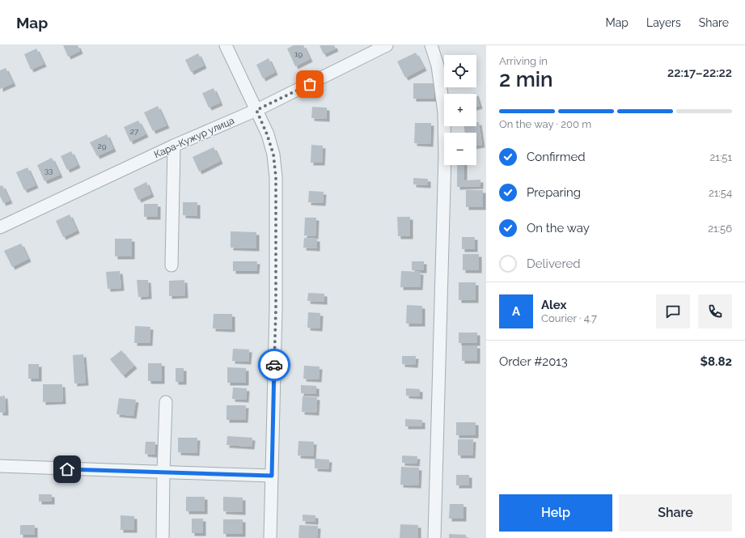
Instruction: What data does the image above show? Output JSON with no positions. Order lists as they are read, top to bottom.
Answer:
{
  "streets": {
    "street": ["Кара-Кужур улица"]
  },
  "house_numbers": [
    "19",
    "27",
    "29",
    "33"
  ],
  "page": {
    "header": "Map",
    "nav": ["Map", "Layers", "Share"],
    "heading": ["2 min", "Arriving in", "22:17–22:22"],
    "panel": [
      "Alex",
      "Courier · 4.7",
      "Order #2013",
      "$8.82"
    ],
    "map_buttons": ["+", "−"],
    "bar": "On the way · 200 m",
    "list": [
      ["Confirmed", "21:51"],
      ["Preparing", "21:54"],
      ["On the way", "21:56"],
      "Delivered"
    ],
    "round": "A",
    "buttons": ["Help", "Share"]
  }
}
